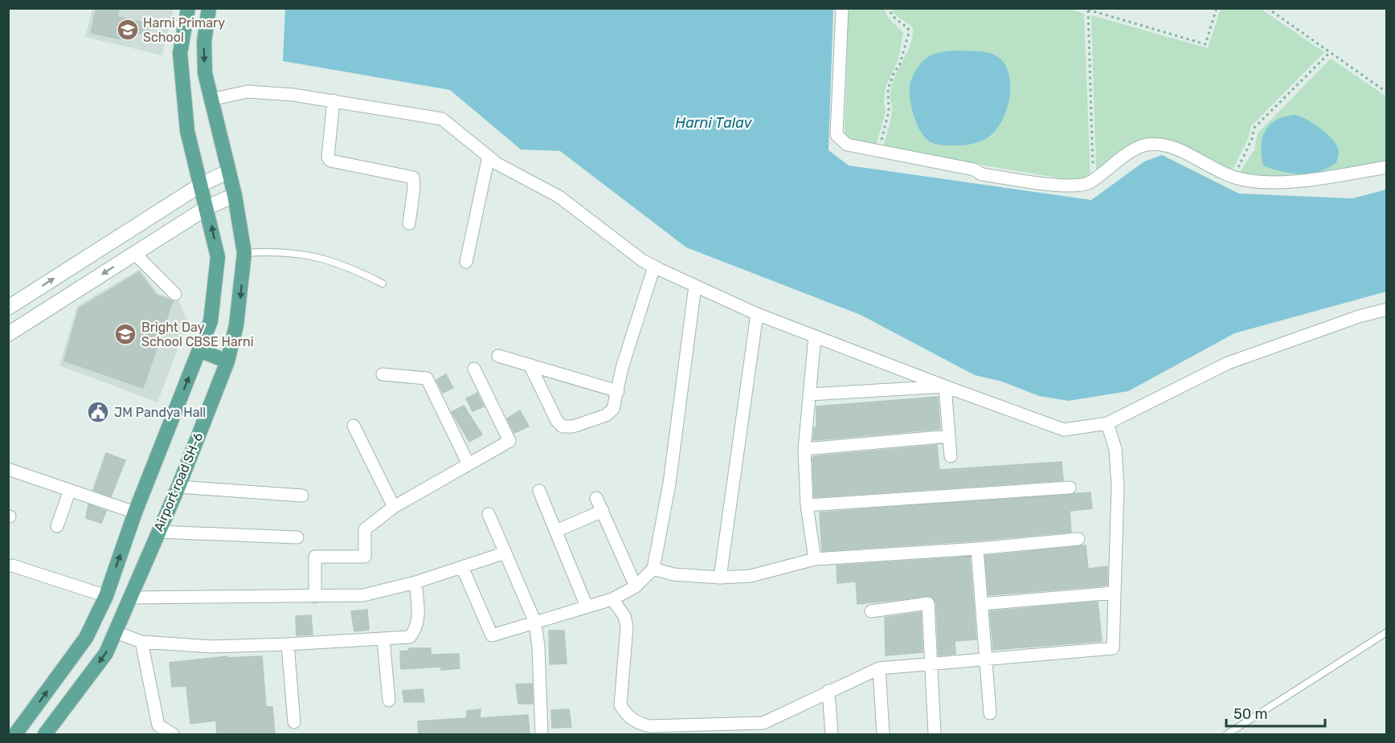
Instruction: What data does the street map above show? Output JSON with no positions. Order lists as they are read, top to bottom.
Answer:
{
  "streets": {
    "main road": ["Airport road SH-6"]
  },
  "water": ["Harni Talav"],
  "places": {
    "school or university": ["Harni Primary School", "Bright Day School CBSE Harni"],
    "public building": ["JM Pandya Hall"]
  },
  "scale_bar": "50 m"
}
